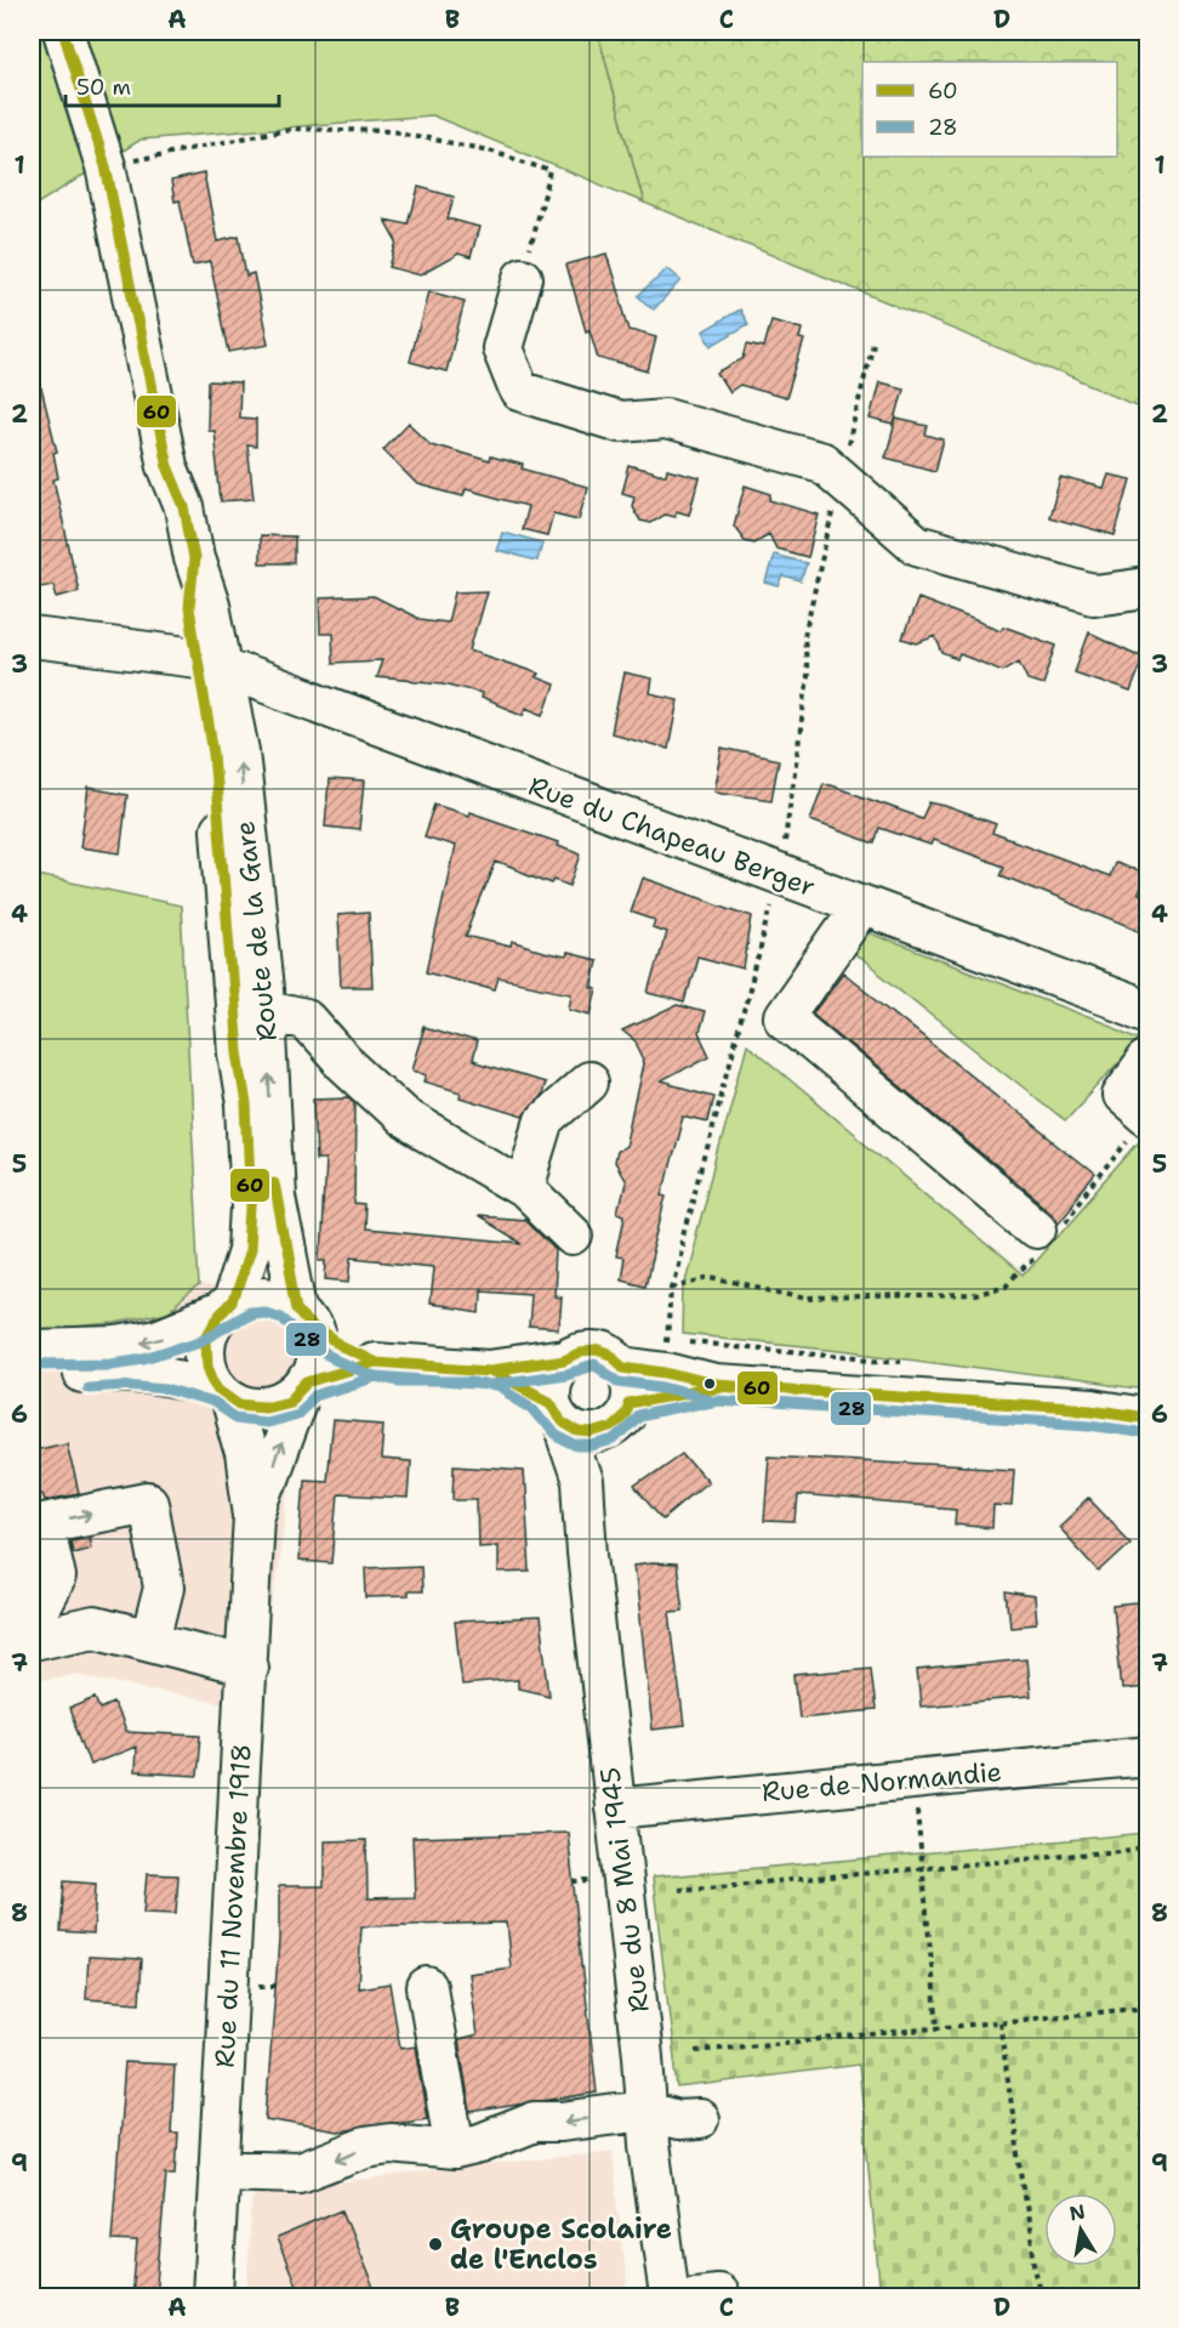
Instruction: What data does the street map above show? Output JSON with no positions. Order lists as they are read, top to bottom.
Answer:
{
  "streets": {
    "street": [
      "Rue du Chapeau Berger",
      "Route de la Gare",
      "Rue de Normandie",
      "Rue du 8 Mai 1945",
      "Rue du 11 Novembre 1918"
    ]
  },
  "crossings": [
    ["Rue du Chapeau Berger", "Route de la Gare"],
    ["Route de la Gare", "Rue du 11 Novembre 1918"],
    ["Rue de Normandie", "Rue du 8 Mai 1945"]
  ],
  "places": ["Groupe Scolaire de l'Enclos"],
  "lines": ["transit line 60", "transit line 28"],
  "legend": ["60", "28"],
  "scale_bar": "50 m",
  "north": "top",
  "grid": {
    "columns": [
      "A",
      "B",
      "C",
      "D"
    ],
    "rows": [
      "1",
      "2",
      "3",
      "4",
      "5",
      "6",
      "7",
      "8",
      "9"
    ]
  }
}
